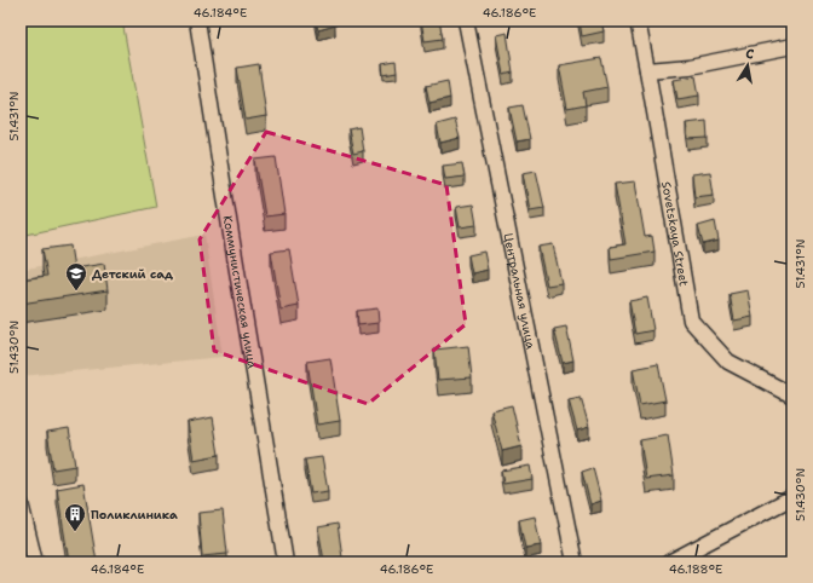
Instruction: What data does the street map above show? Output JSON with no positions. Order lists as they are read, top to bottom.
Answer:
{
  "streets": {
    "street": ["Sovetskaya Street", "Коммунистическая улица", "Центральная улица"]
  },
  "places": {
    "school or university": ["Детский сад"],
    "building": ["Поликлиника"]
  },
  "north": "top",
  "coordinates": [
    "46.184°E",
    "46.186°E",
    "51.431°N",
    "51.430°N",
    "46.188°E"
  ]
}
